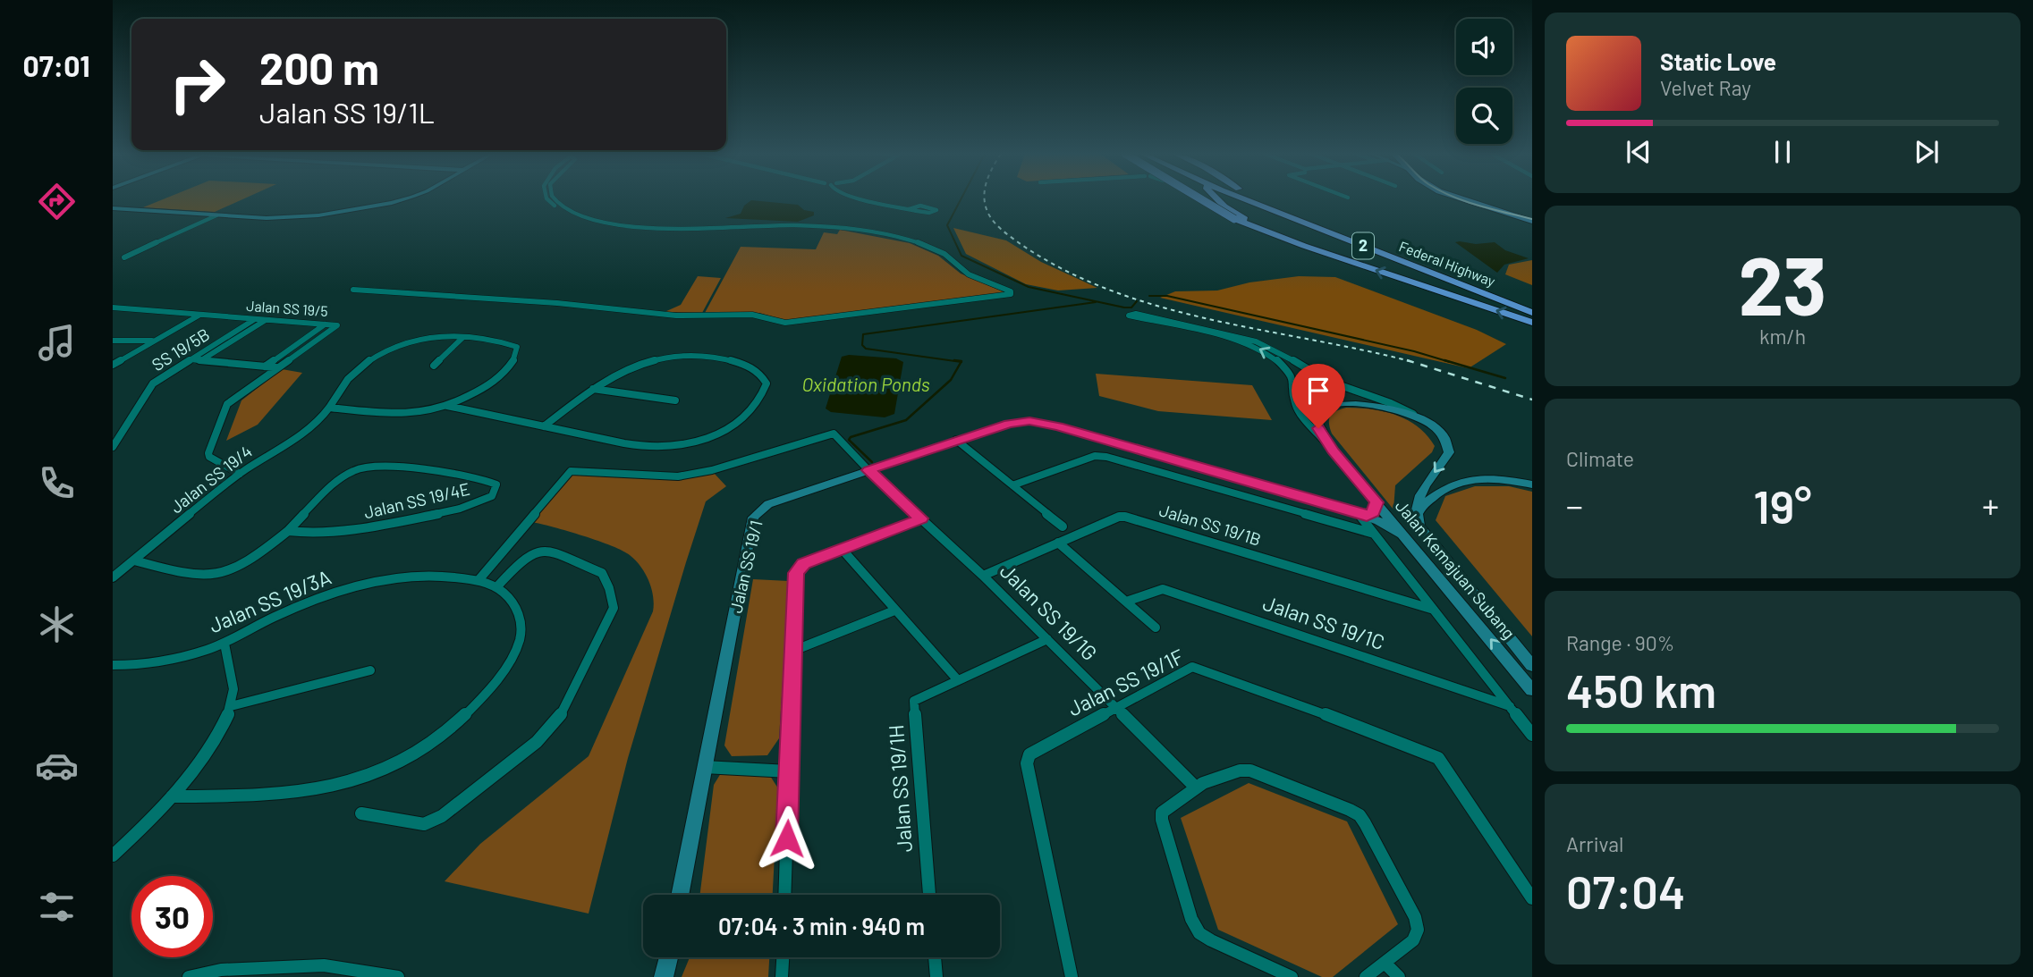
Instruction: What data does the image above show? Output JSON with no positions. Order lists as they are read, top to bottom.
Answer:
{
  "streets": {
    "highway": ["2", "Federal Highway"],
    "street": [
      "Jalan SS 19/5",
      "SS 19/5B",
      "Jalan SS 19/4",
      "Jalan SS 19/4E",
      "Jalan SS 19/1B",
      "Jalan SS 19/1",
      "Jalan Kemajuan Subang",
      "Jalan SS 19/3A",
      "Jalan SS 19/1G",
      "Jalan SS 19/1C",
      "Jalan SS 19/1F",
      "Jalan SS 19/1H"
    ]
  },
  "crossings": [
    ["Jalan SS 19/5", "SS 19/5B"],
    ["Jalan SS 19/5", "Jalan SS 19/4"],
    ["Jalan SS 19/4", "Jalan SS 19/4E"],
    ["Jalan SS 19/1B", "Jalan SS 19/1G"],
    ["Jalan SS 19/1", "Jalan Kemajuan Subang"],
    ["Jalan SS 19/1", "Jalan SS 19/1G"],
    ["Jalan SS 19/3A", "Jalan SS 19/1G"],
    ["Jalan SS 19/1G", "Jalan SS 19/1F"],
    ["Jalan SS 19/1G", "Jalan SS 19/1H"]
  ],
  "water": ["Oxidation Ponds"],
  "page": {
    "tabs": "07:01",
    "turn": ["200 m", "Jalan SS 19/1L"],
    "song": ["Static Love", "Velvet Ray"],
    "tile": [
      ["23", "km/h"],
      "Climate",
      ["Range · 90%", "450 km"],
      ["Arrival", "07:04"]
    ],
    "heat": ["−", "19°", "+"],
    "limit": "30",
    "trip": "07:04 · 3 min · 940 m"
  }
}
